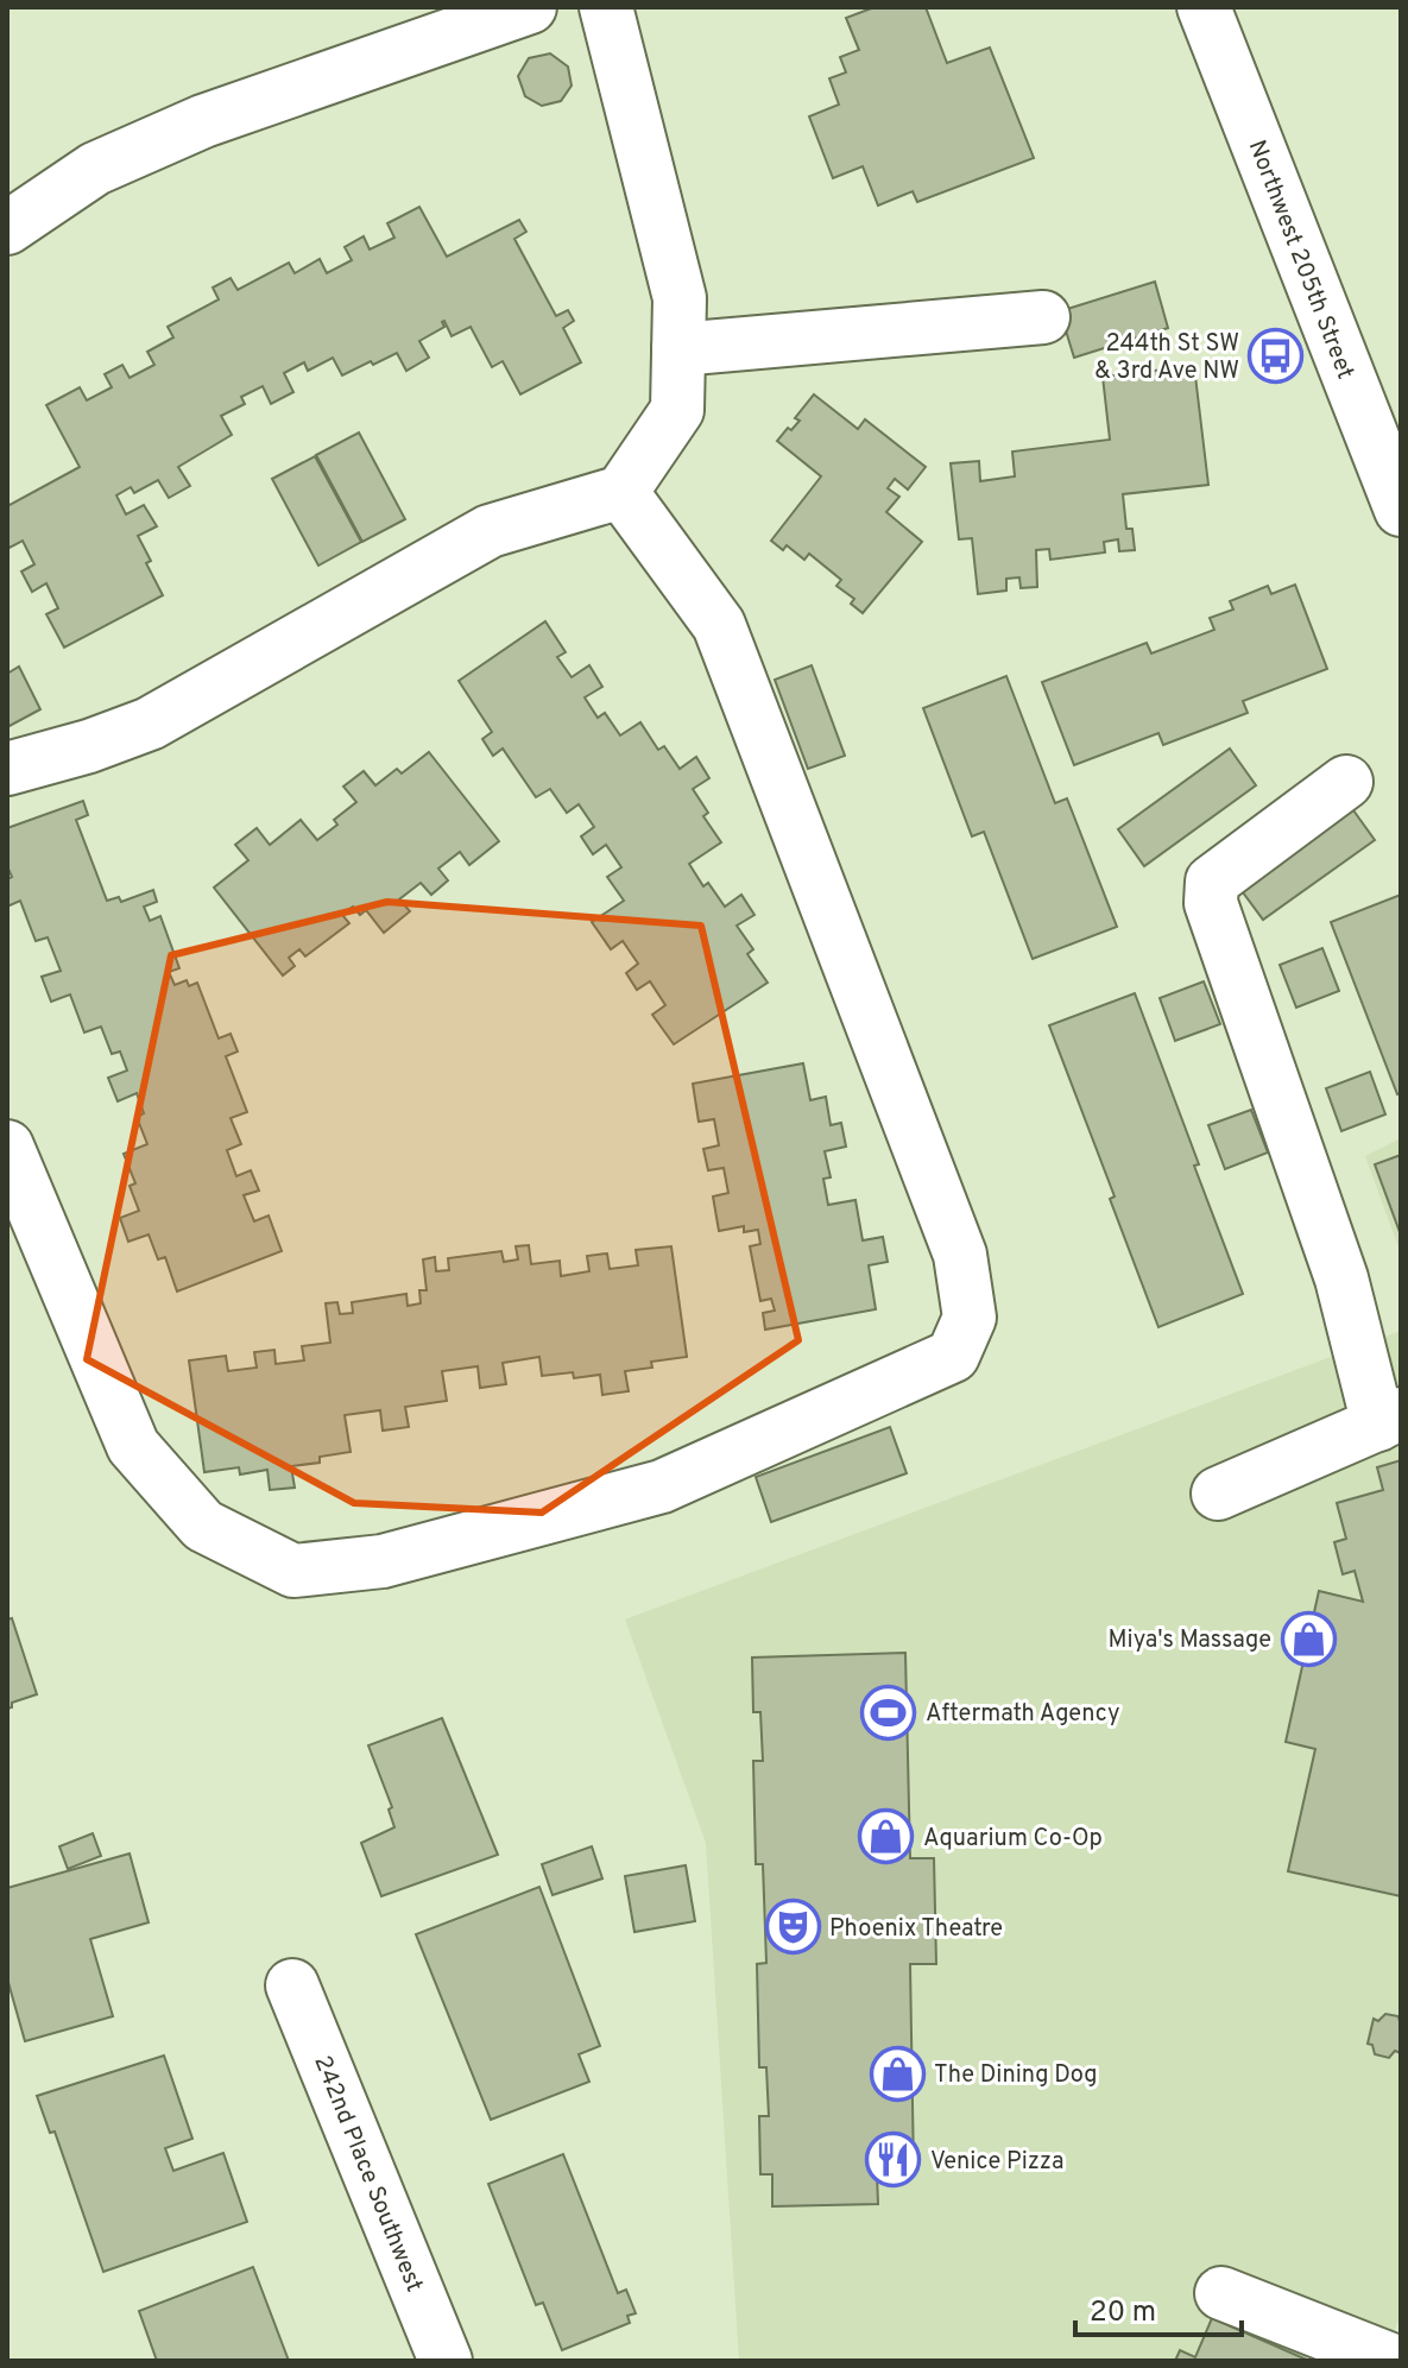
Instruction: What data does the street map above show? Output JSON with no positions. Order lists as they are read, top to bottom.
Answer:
{
  "streets": {
    "street": ["Northwest 205th Street", "242nd Place Southwest"]
  },
  "places": {
    "bus stop": ["244th St SW & 3rd Ave NW"],
    "shop": ["Miya's Massage", "Aquarium Co-Op", "The Dining Dog"],
    "sports": ["Aftermath Agency"],
    "theatre": ["Phoenix Theatre"],
    "restaurant": ["Venice Pizza"]
  },
  "scale_bar": "20 m"
}
